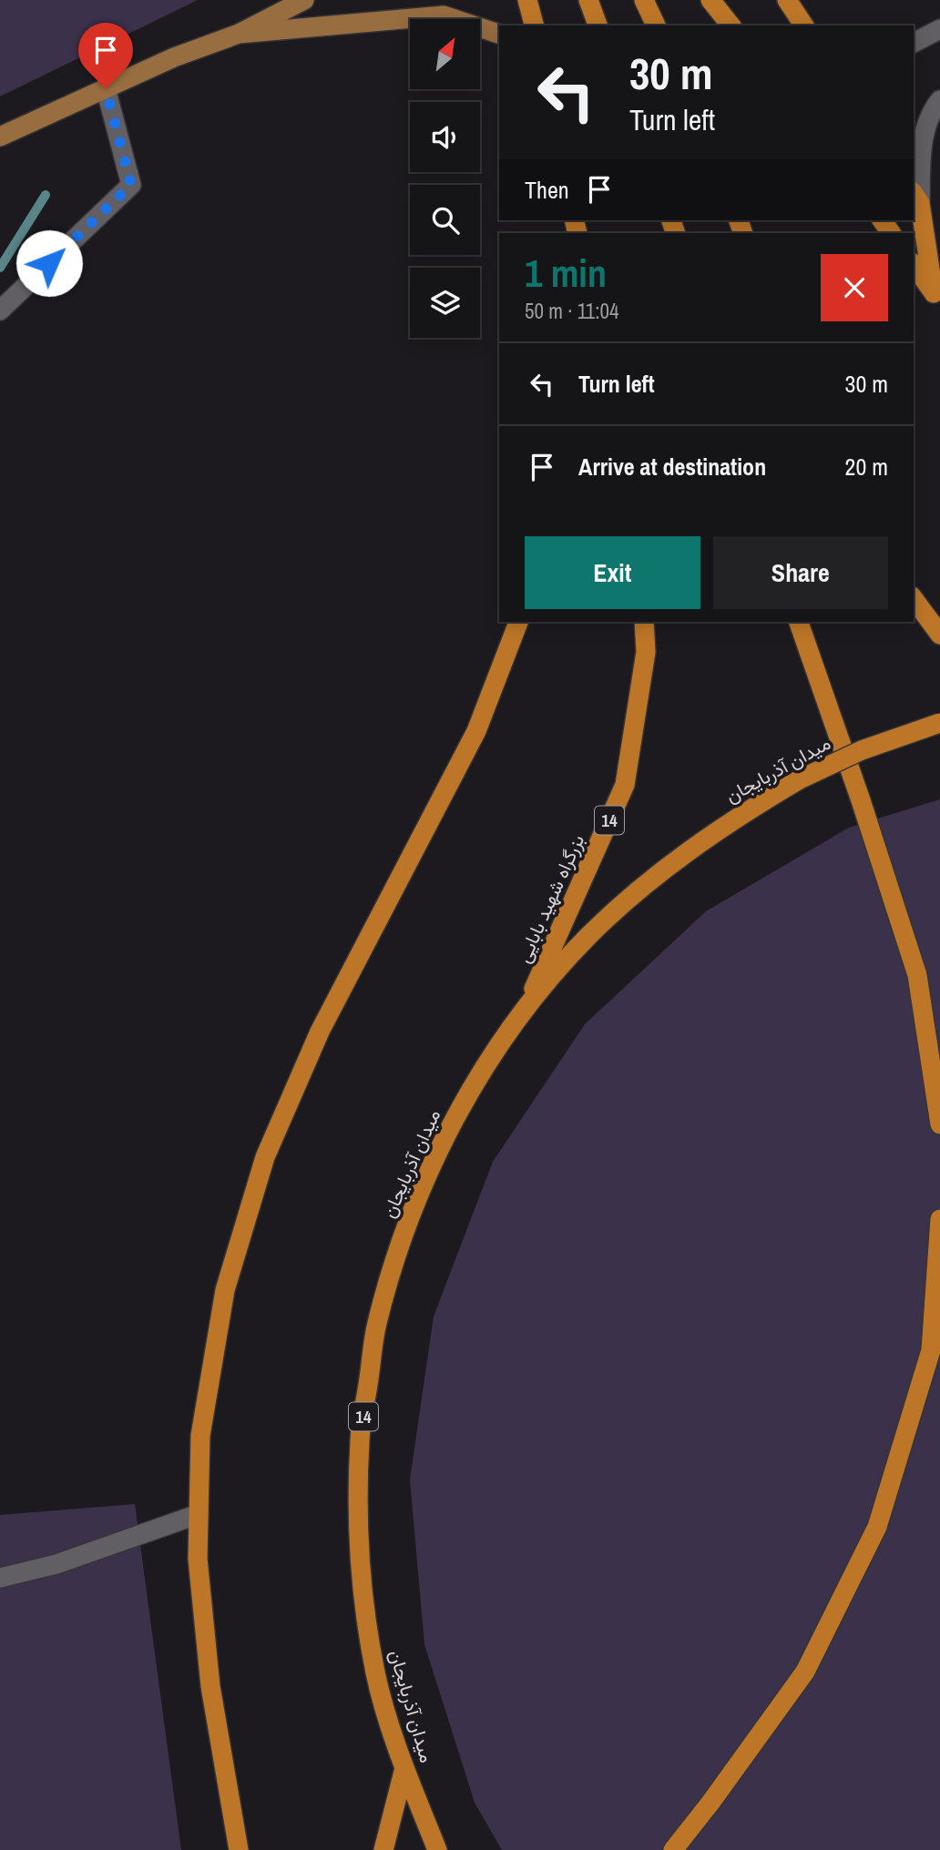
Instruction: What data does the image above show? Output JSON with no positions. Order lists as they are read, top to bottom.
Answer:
{
  "streets": {
    "highway": ["میدان آذربایجان", "14", "بزرگراه شهید بابایی"]
  },
  "crossings": [
    ["میدان آذربایجان", "بزرگراه شهید بابایی"]
  ],
  "north": "top right",
  "page": {
    "turn": ["30 m", "Turn left"],
    "then": "Then",
    "heading": ["1 min", "50 m · 11:04"],
    "list": [
      {
        "name": "Turn left",
        "value": "30 m"
      },
      {
        "name": "Arrive at destination",
        "value": "20 m"
      }
    ],
    "buttons": ["Exit", "Share"]
  }
}
